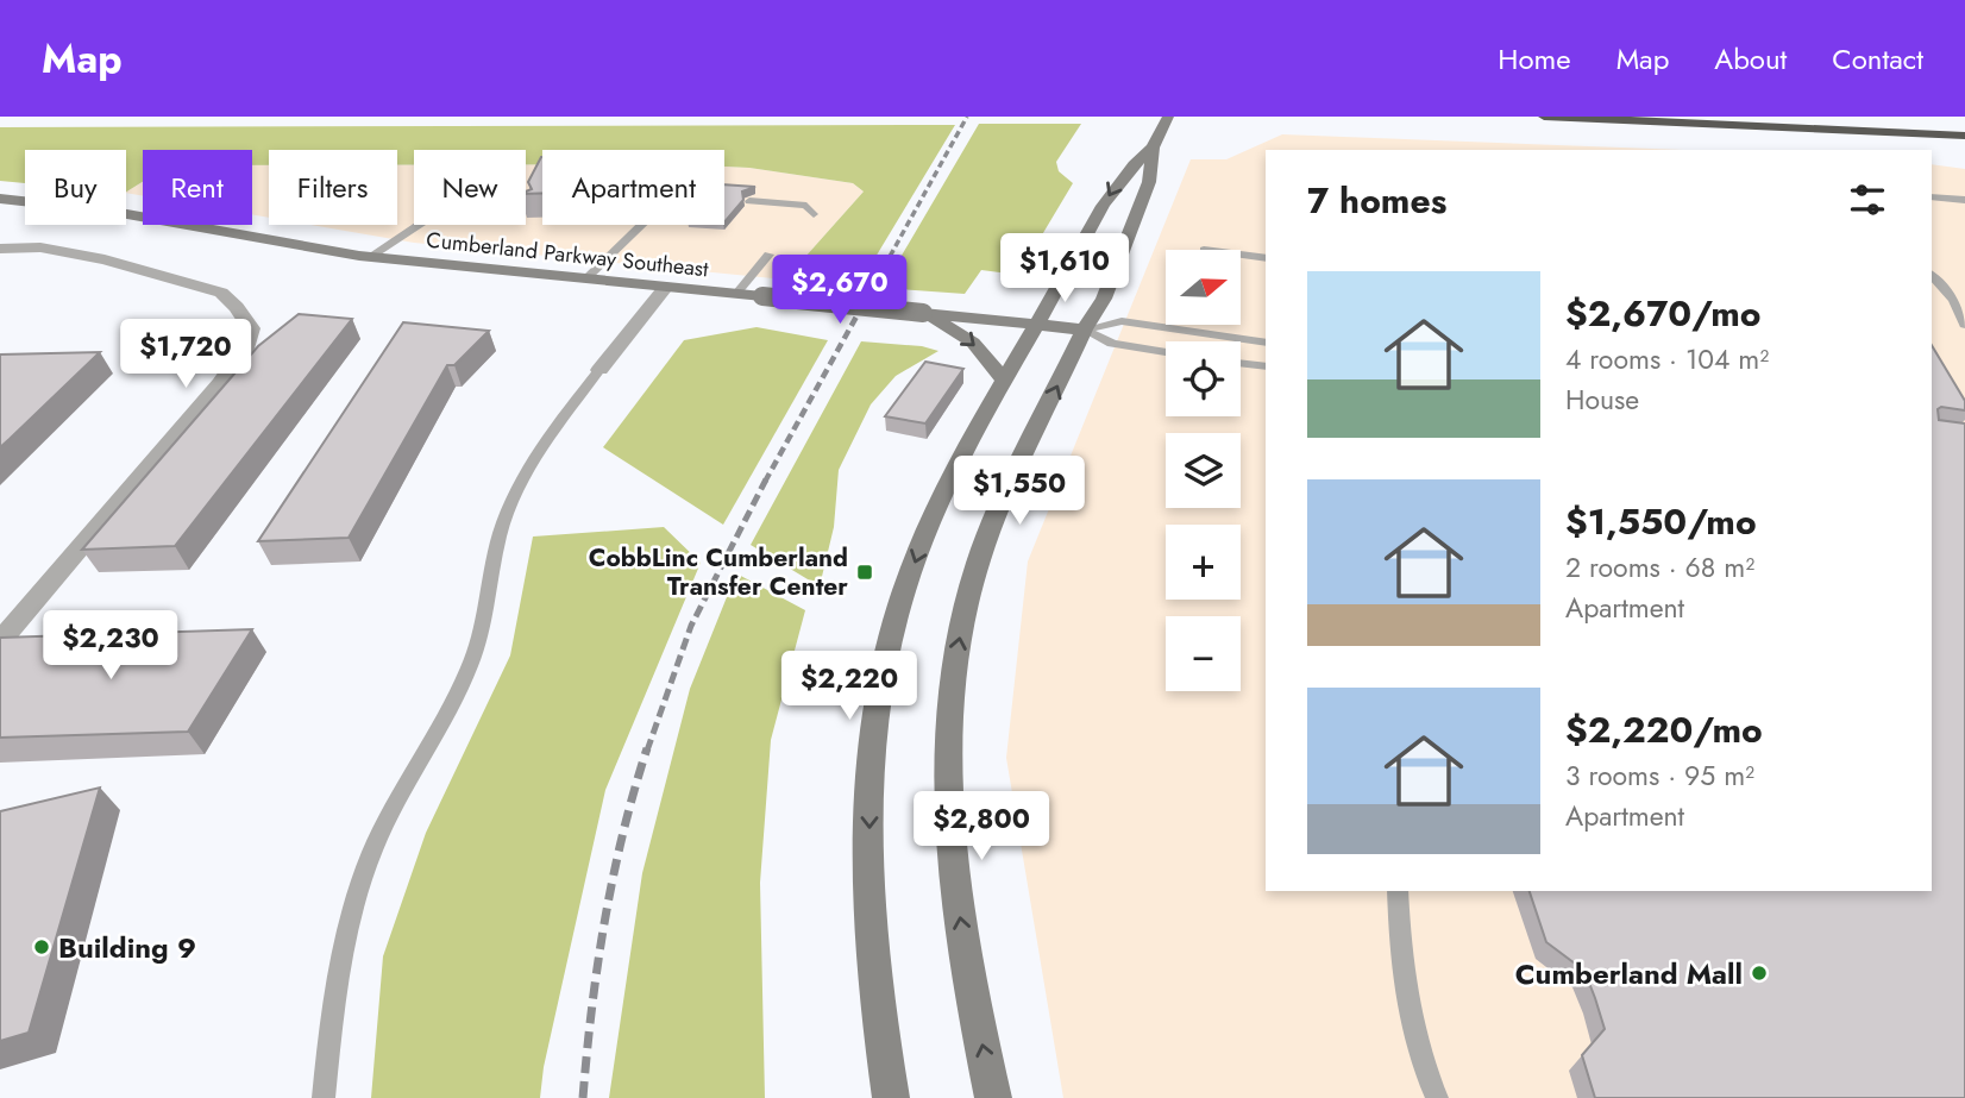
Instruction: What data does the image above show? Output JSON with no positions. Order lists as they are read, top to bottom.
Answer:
{
  "streets": {
    "main road": ["Cumberland Parkway Southeast"]
  },
  "places": {
    "transit": ["CobbLinc Cumberland Transfer Center"],
    "other": ["Building 9", "Cumberland Mall"]
  },
  "north": "right",
  "page": {
    "header": "Map",
    "nav": [
      "Home",
      "Map",
      "About",
      "Contact"
    ],
    "chip": [
      "Buy",
      "Rent",
      "Filters",
      "New",
      "Apartment"
    ],
    "heading": "7 homes",
    "price": [
      "$1,610",
      "$2,670",
      "$1,720",
      "$1,550",
      "$2,230",
      "$2,220",
      "$2,800"
    ],
    "map_buttons": ["+", "−"],
    "list": [
      {
        "name": "$2,670/mo",
        "note": "4 rooms · 104 m² · House"
      },
      {
        "name": "$1,550/mo",
        "note": "2 rooms · 68 m² · Apartment"
      },
      {
        "name": "$2,220/mo",
        "note": "3 rooms · 95 m² · Apartment"
      }
    ]
  }
}
